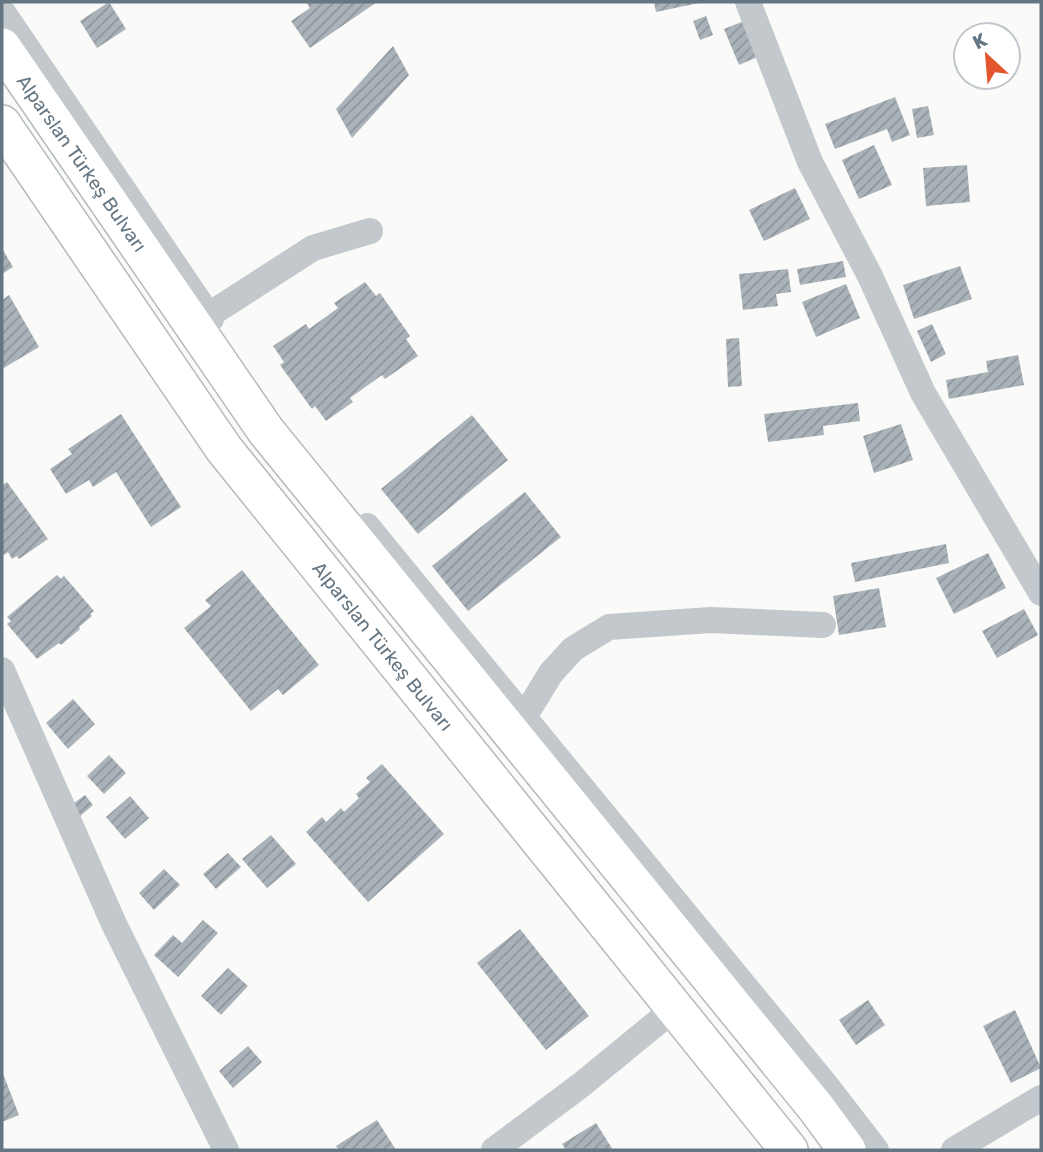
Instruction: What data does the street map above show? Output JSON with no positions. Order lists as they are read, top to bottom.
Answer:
{
  "streets": {
    "main road": ["Alparslan Türkeş Bulvarı"]
  },
  "north": "top left"
}
